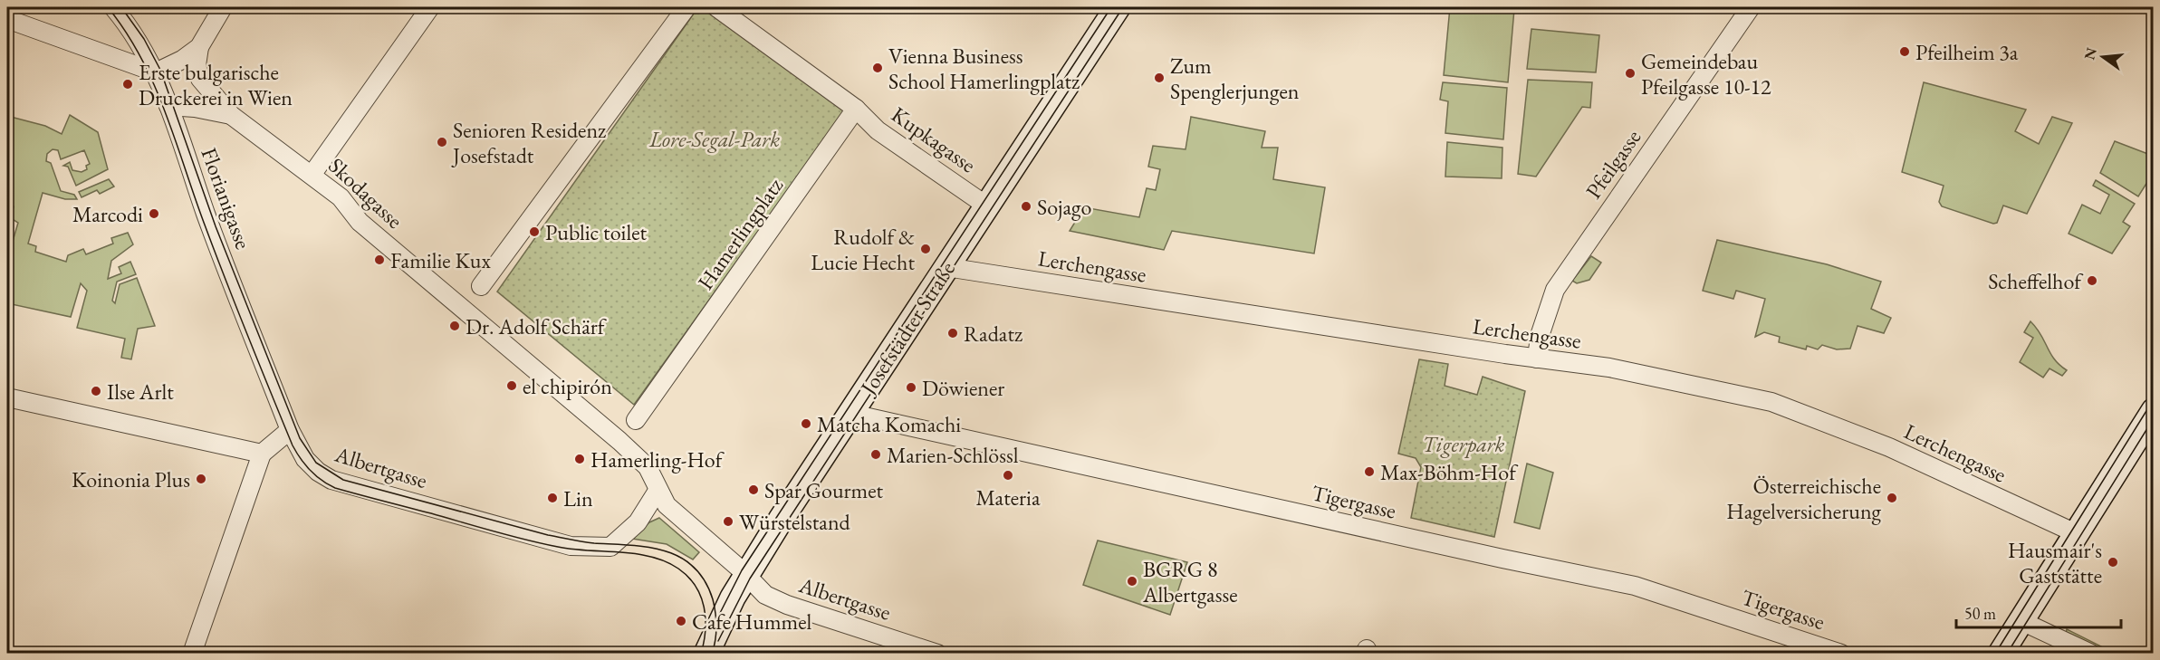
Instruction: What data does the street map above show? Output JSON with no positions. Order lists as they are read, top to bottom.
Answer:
{
  "streets": {
    "street": [
      "Kupkagasse",
      "Pfeilgasse",
      "Skodagasse",
      "Florianigasse",
      "Hamerlingplatz",
      "Lerchengasse",
      "Josefstädter Straße",
      "Albertgasse",
      "Tigergasse"
    ]
  },
  "crossings": [
    ["Kupkagasse", "Hamerlingplatz"],
    ["Kupkagasse", "Josefstädter Straße"],
    ["Pfeilgasse", "Lerchengasse"],
    ["Skodagasse", "Florianigasse"],
    ["Skodagasse", "Albertgasse"],
    ["Florianigasse", "Albertgasse"],
    ["Lerchengasse", "Josefstädter Straße"],
    ["Josefstädter Straße", "Albertgasse"],
    ["Josefstädter Straße", "Tigergasse"]
  ],
  "parks": ["Lore-Segal-Park", "Tigerpark"],
  "places": [
    "Pfeilheim 3a",
    "Vienna Business School Hamerlingplatz",
    "Gemeindebau Pfeilgasse 10-12",
    "Zum Spenglerjungen",
    "Erste bulgarische Druckerei in Wien",
    "Senioren Residenz Josefstadt",
    "Sojago",
    "Marcodi",
    "Public toilet",
    "Rudolf & Lucie Hecht",
    "Familie Kux",
    "Scheffelhof",
    "Dr. Adolf Schärf",
    "Radatz",
    "el chipirón",
    "Döwiener",
    "Ilse Arlt",
    "Matcha Komachi",
    "Marien-Schlössl",
    "Hamerling-Hof",
    "Max-Böhm-Hof",
    "Materia",
    "Koinonia Plus",
    "Spar Gourmet",
    "Lin",
    "Österreichische Hagelversicherung",
    "Würstelstand",
    "Hausmair's Gaststätte",
    "BGRG 8 Albertgasse",
    "Cafe Hummel"
  ],
  "scale_bar": "50 m",
  "north": "left"
}
